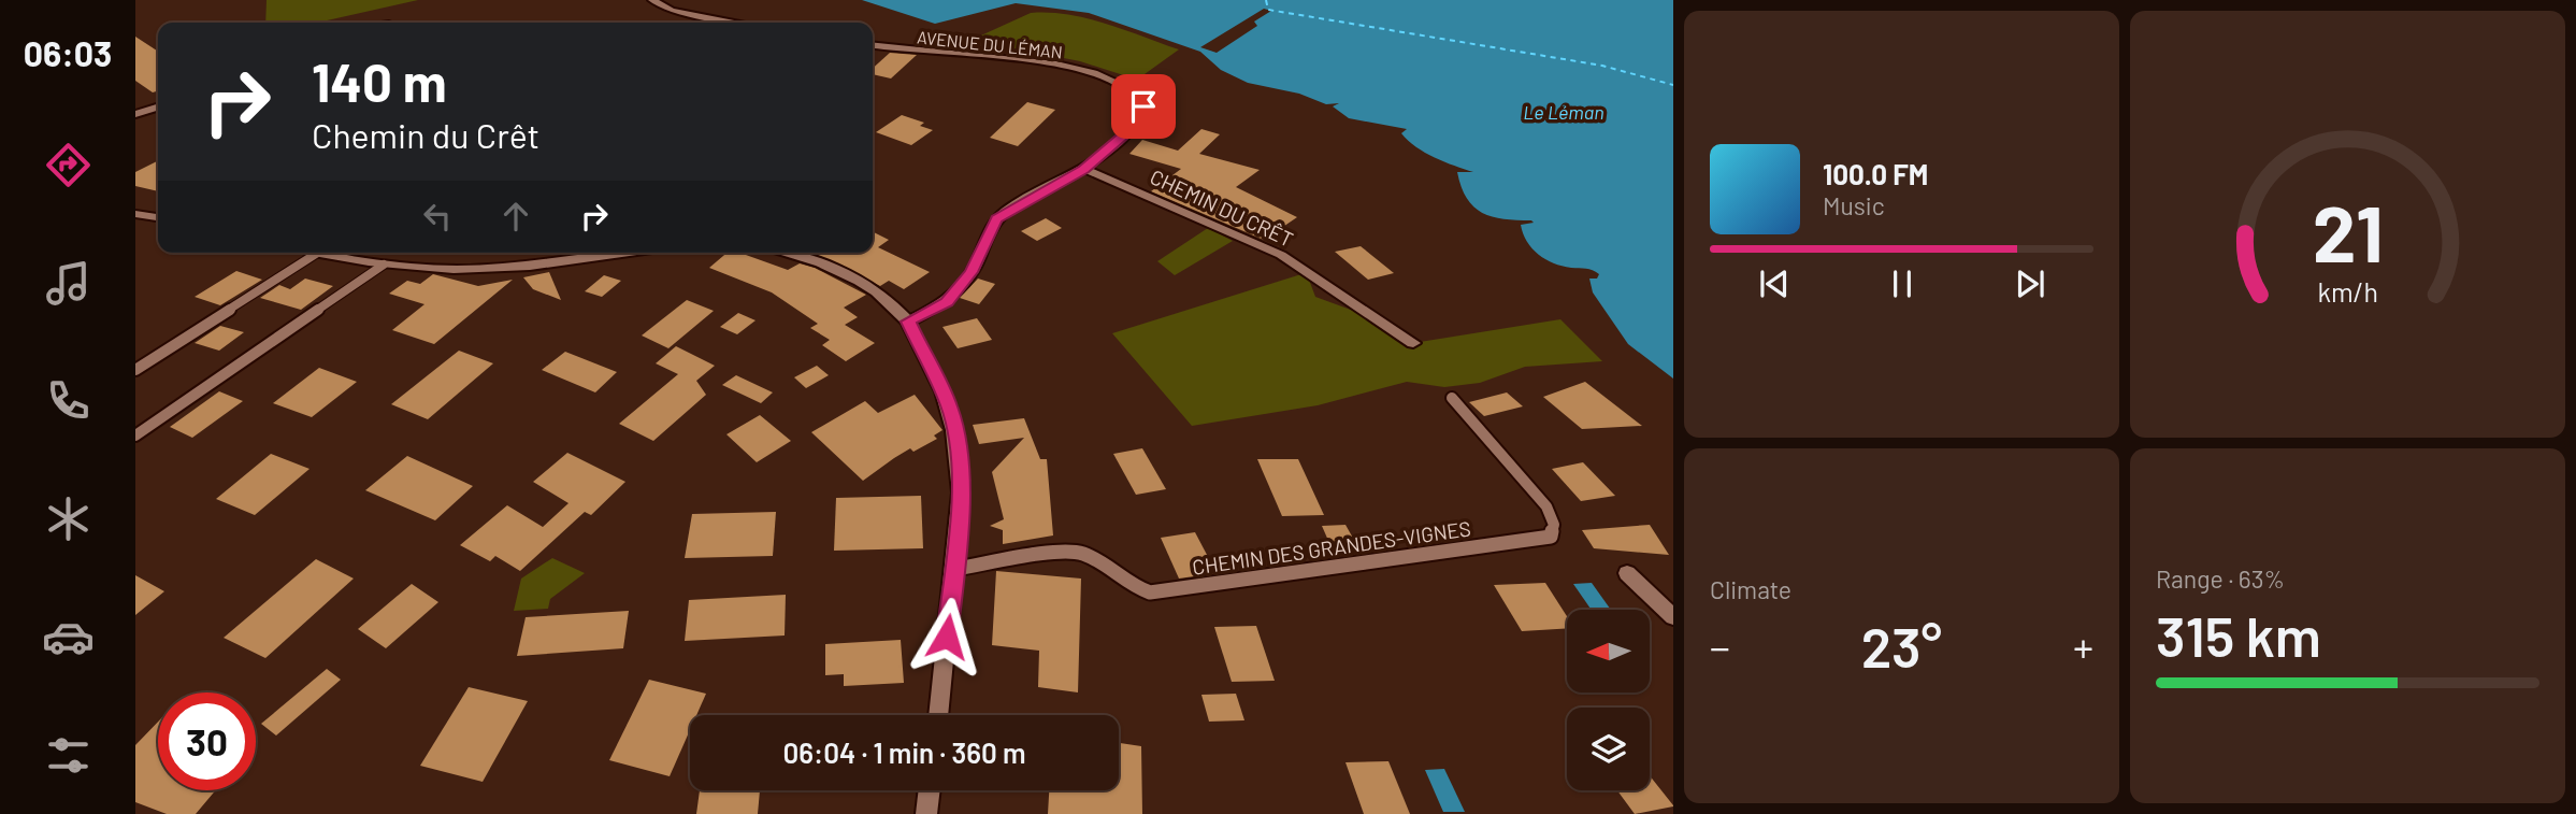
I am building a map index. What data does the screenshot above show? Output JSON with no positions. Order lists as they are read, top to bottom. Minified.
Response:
{"streets":{"street":["AVENUE DU LÉMAN","CHEMIN DU CRÊT"],"lane":["CHEMIN DES GRANDES-VIGNES"]},"crossings":[["AVENUE DU LÉMAN","CHEMIN DU CRÊT"]],"water":["Le Léman"],"north":"left","page":{"tabs":"06:03","turn":["140 m","Chemin du Crêt"],"song":["100.0 FM","Music"],"tile":["Climate",["Range · 63%","315 km"]],"heat":["−","23°","+"],"limit":"30","trip":"06:04 · 1 min · 360 m","gauge":["21","km/h"]}}
